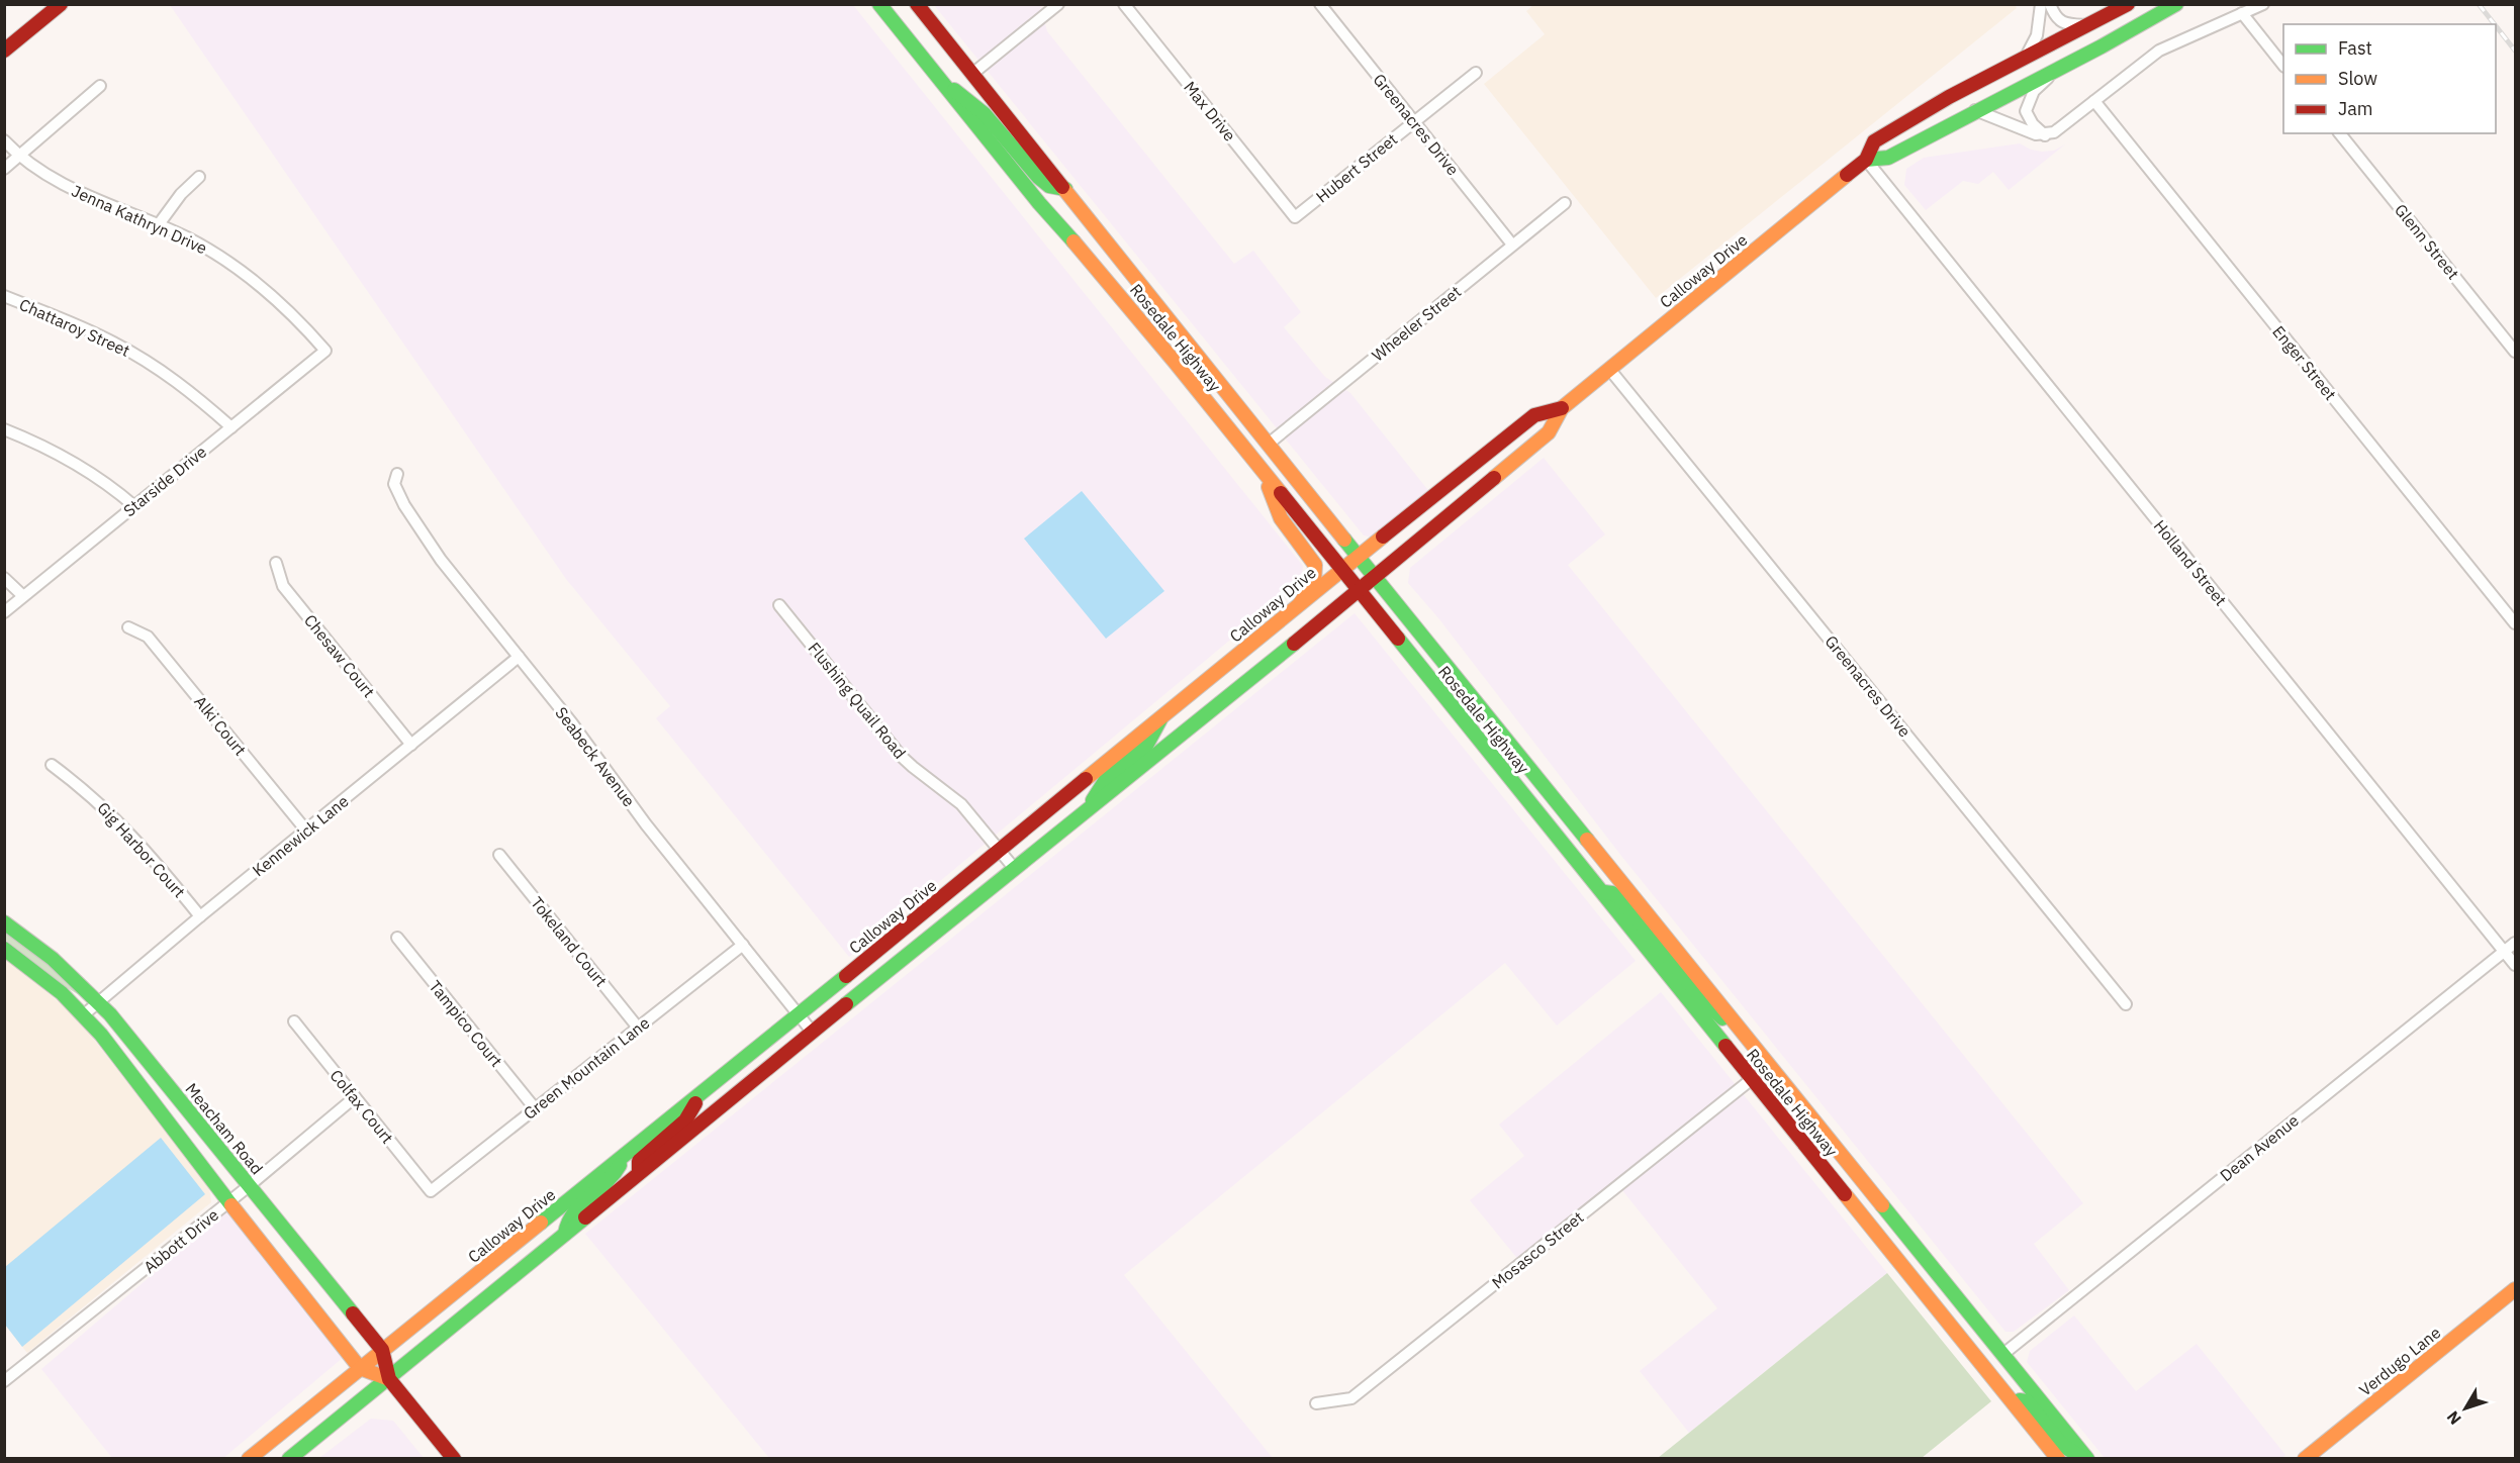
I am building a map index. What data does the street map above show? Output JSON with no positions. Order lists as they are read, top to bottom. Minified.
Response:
{"streets":{"main road":["Calloway Drive","Rosedale Highway","Meacham Road","Verdugo Lane"],"street":["Max Drive","Greenacres Drive","Hubert Street","Jenna Kathryn Drive","Glenn Street","Wheeler Street","Chattaroy Street","Enger Street","Starside Drive","Holland Street","Chesaw Court","Flushing Quail Road","Alki Court","Seabeck Avenue","Kennewick Lane","Gig Harbor Court","Tokeland Court","Tampico Court","Green Mountain Lane","Colfax Court","Dean Avenue","Abbott Drive","Mosasco Street"]},"crossings":[["Max Drive","Hubert Street"],["Greenacres Drive","Hubert Street"],["Greenacres Drive","Calloway Drive"],["Greenacres Drive","Wheeler Street"],["Jenna Kathryn Drive","Starside Drive"],["Calloway Drive","Rosedale Highway"],["Calloway Drive","Holland Street"],["Calloway Drive","Flushing Quail Road"],["Calloway Drive","Seabeck Avenue"],["Calloway Drive","Meacham Road"],["Wheeler Street","Rosedale Highway"],["Chattaroy Street","Starside Drive"],["Rosedale Highway","Dean Avenue"],["Rosedale Highway","Mosasco Street"],["Holland Street","Dean Avenue"],["Chesaw Court","Kennewick Lane"],["Alki Court","Kennewick Lane"],["Seabeck Avenue","Kennewick Lane"],["Seabeck Avenue","Green Mountain Lane"],["Kennewick Lane","Gig Harbor Court"],["Kennewick Lane","Meacham Road"],["Tokeland Court","Green Mountain Lane"],["Tampico Court","Green Mountain Lane"],["Green Mountain Lane","Colfax Court"],["Colfax Court","Abbott Drive"],["Meacham Road","Abbott Drive"]],"legend":["Fast","Slow","Jam"],"north":"bottom left"}
